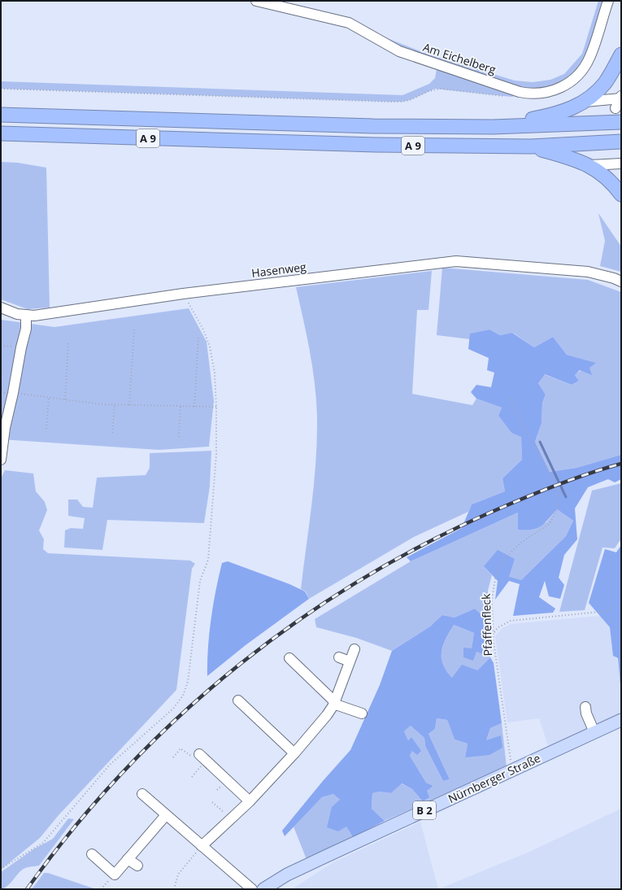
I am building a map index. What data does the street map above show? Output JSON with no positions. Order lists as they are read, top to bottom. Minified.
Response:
{"streets":{"highway":["A 9"],"main road":["Nürnberger Straße","B 2"],"street":["Am Eichelberg","Hasenweg"],"path":["Pfaffenfleck"]},"crossings":[["Pfaffenfleck","Nürnberger Straße"]]}
